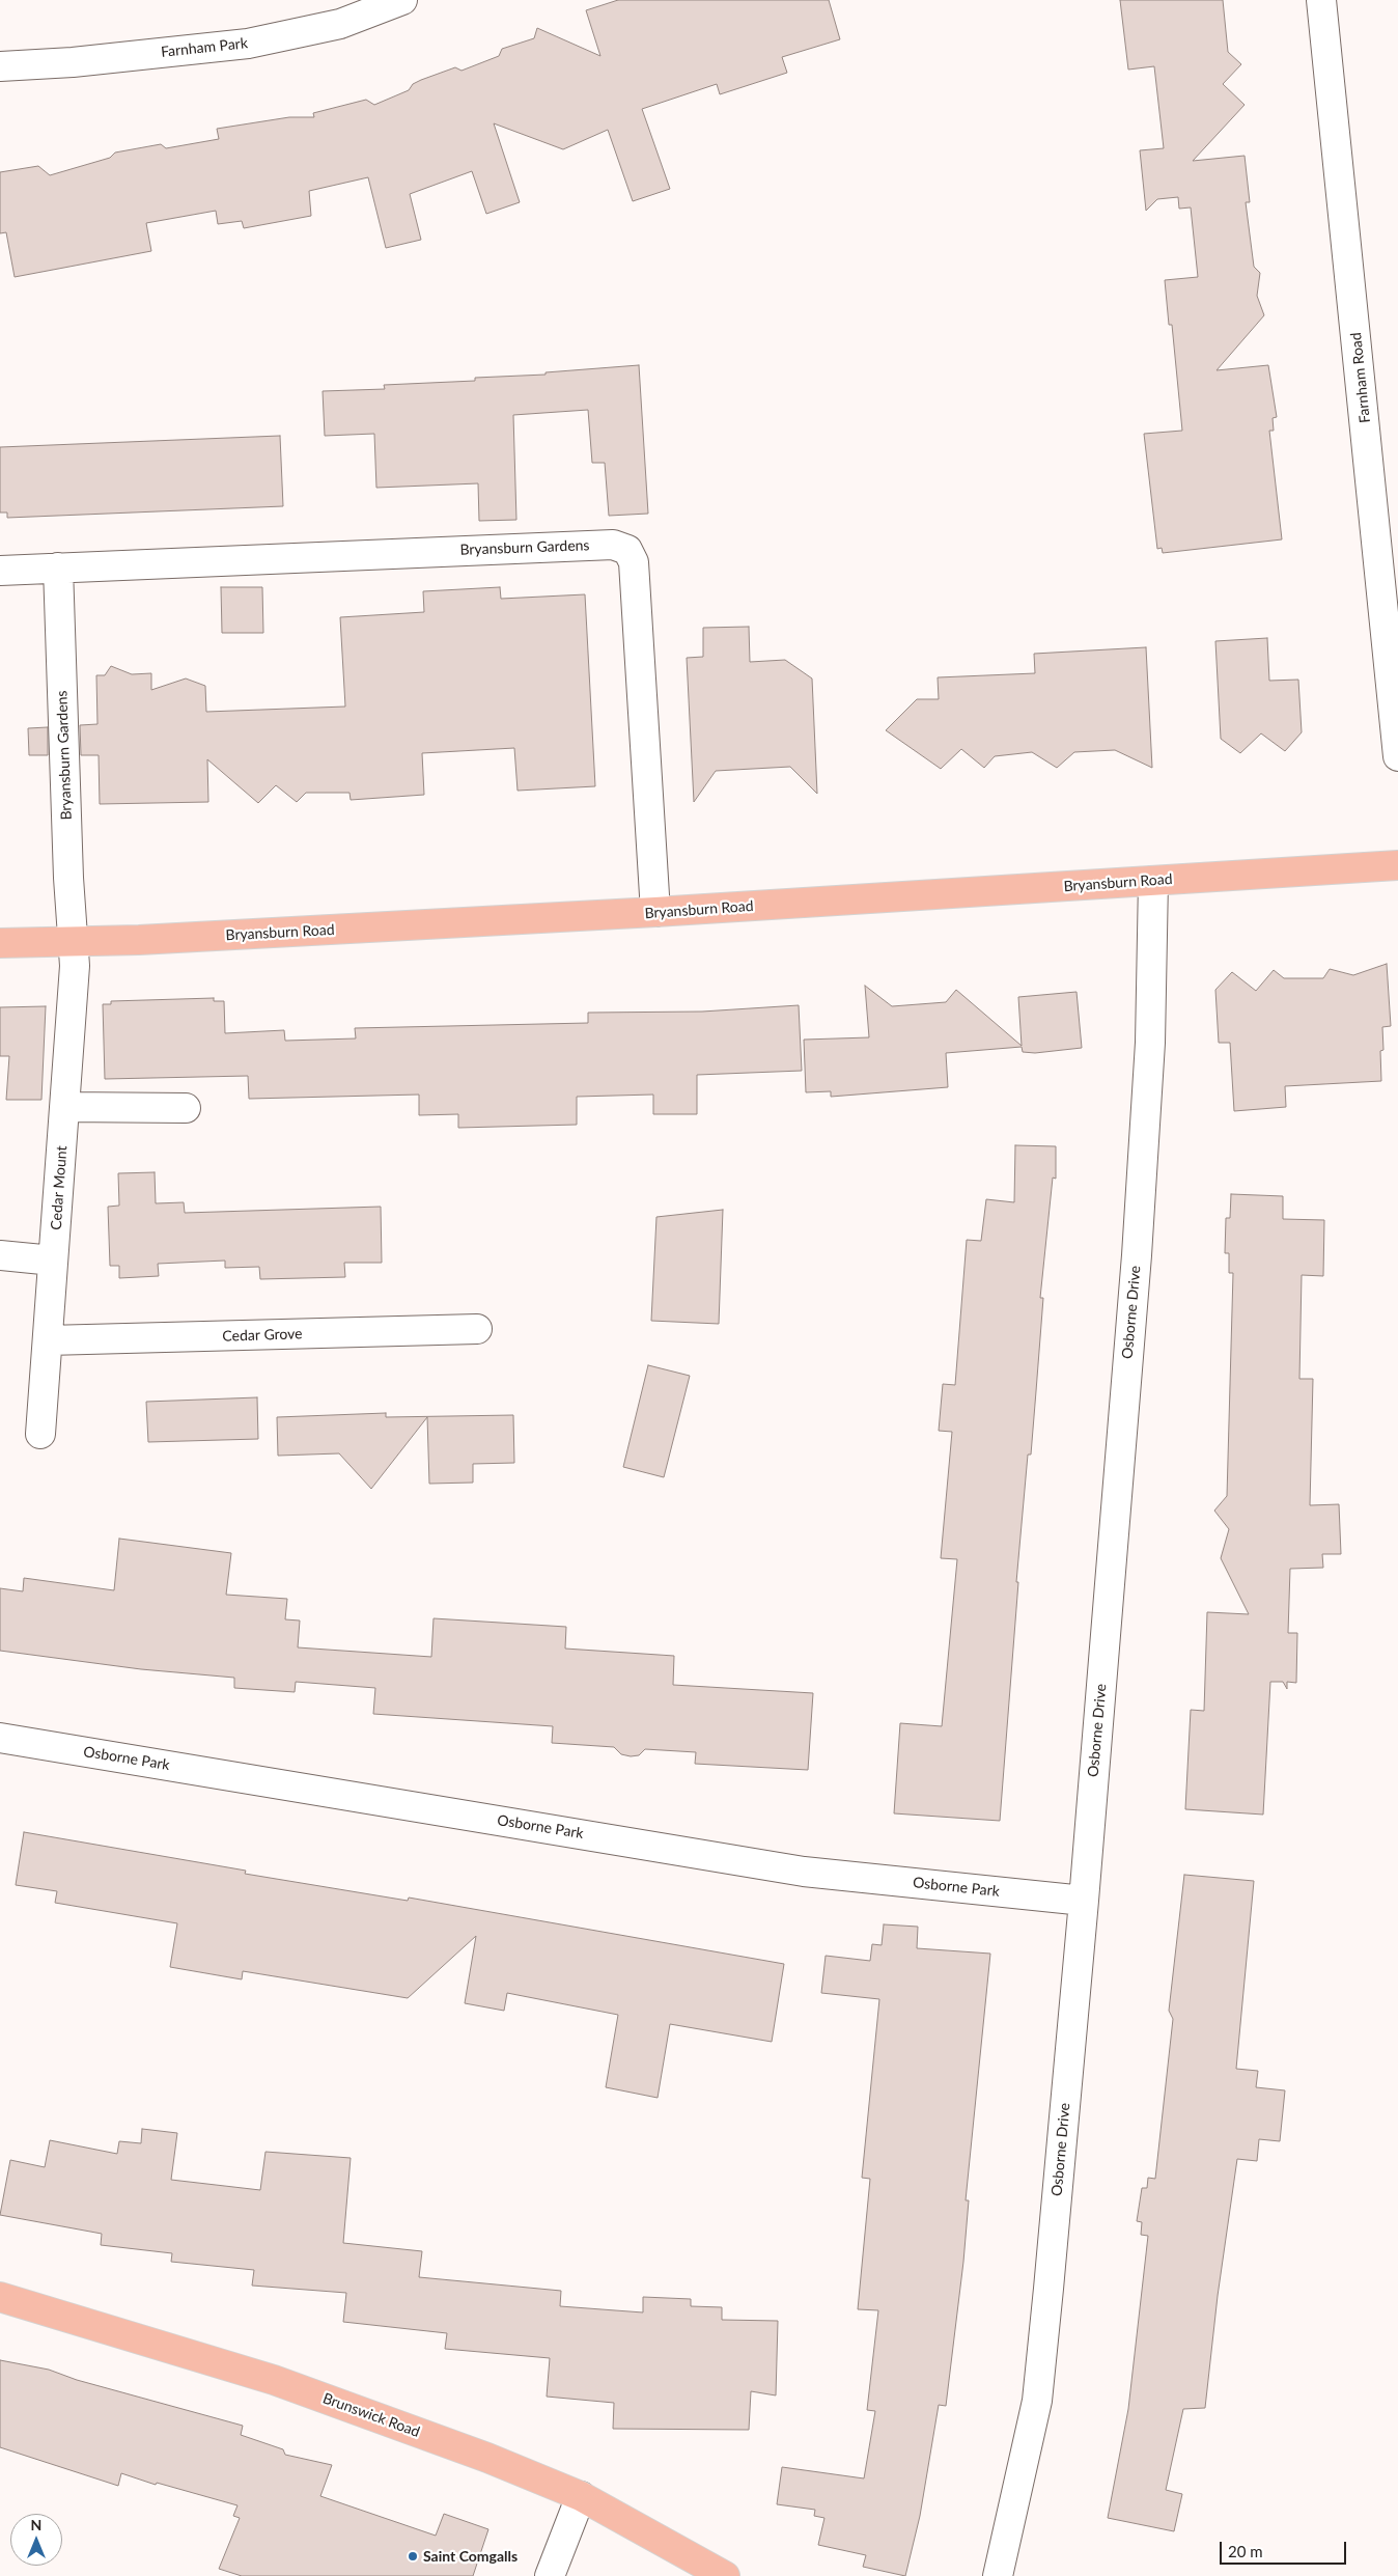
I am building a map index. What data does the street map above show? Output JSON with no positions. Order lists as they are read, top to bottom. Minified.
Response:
{"streets":{"main road":["Bryansburn Road","Brunswick Road"],"street":["Farnham Park","Farnham Road","Bryansburn Gardens","Cedar Mount","Osborne Drive","Cedar Grove","Osborne Park"]},"crossings":[["Bryansburn Gardens","Bryansburn Road"],["Bryansburn Gardens","Cedar Mount"],["Bryansburn Road","Cedar Mount"],["Bryansburn Road","Osborne Drive"],["Cedar Mount","Cedar Grove"],["Osborne Drive","Osborne Park"]],"places":["Saint Comgalls"],"scale_bar":"20 m","north":"top"}
